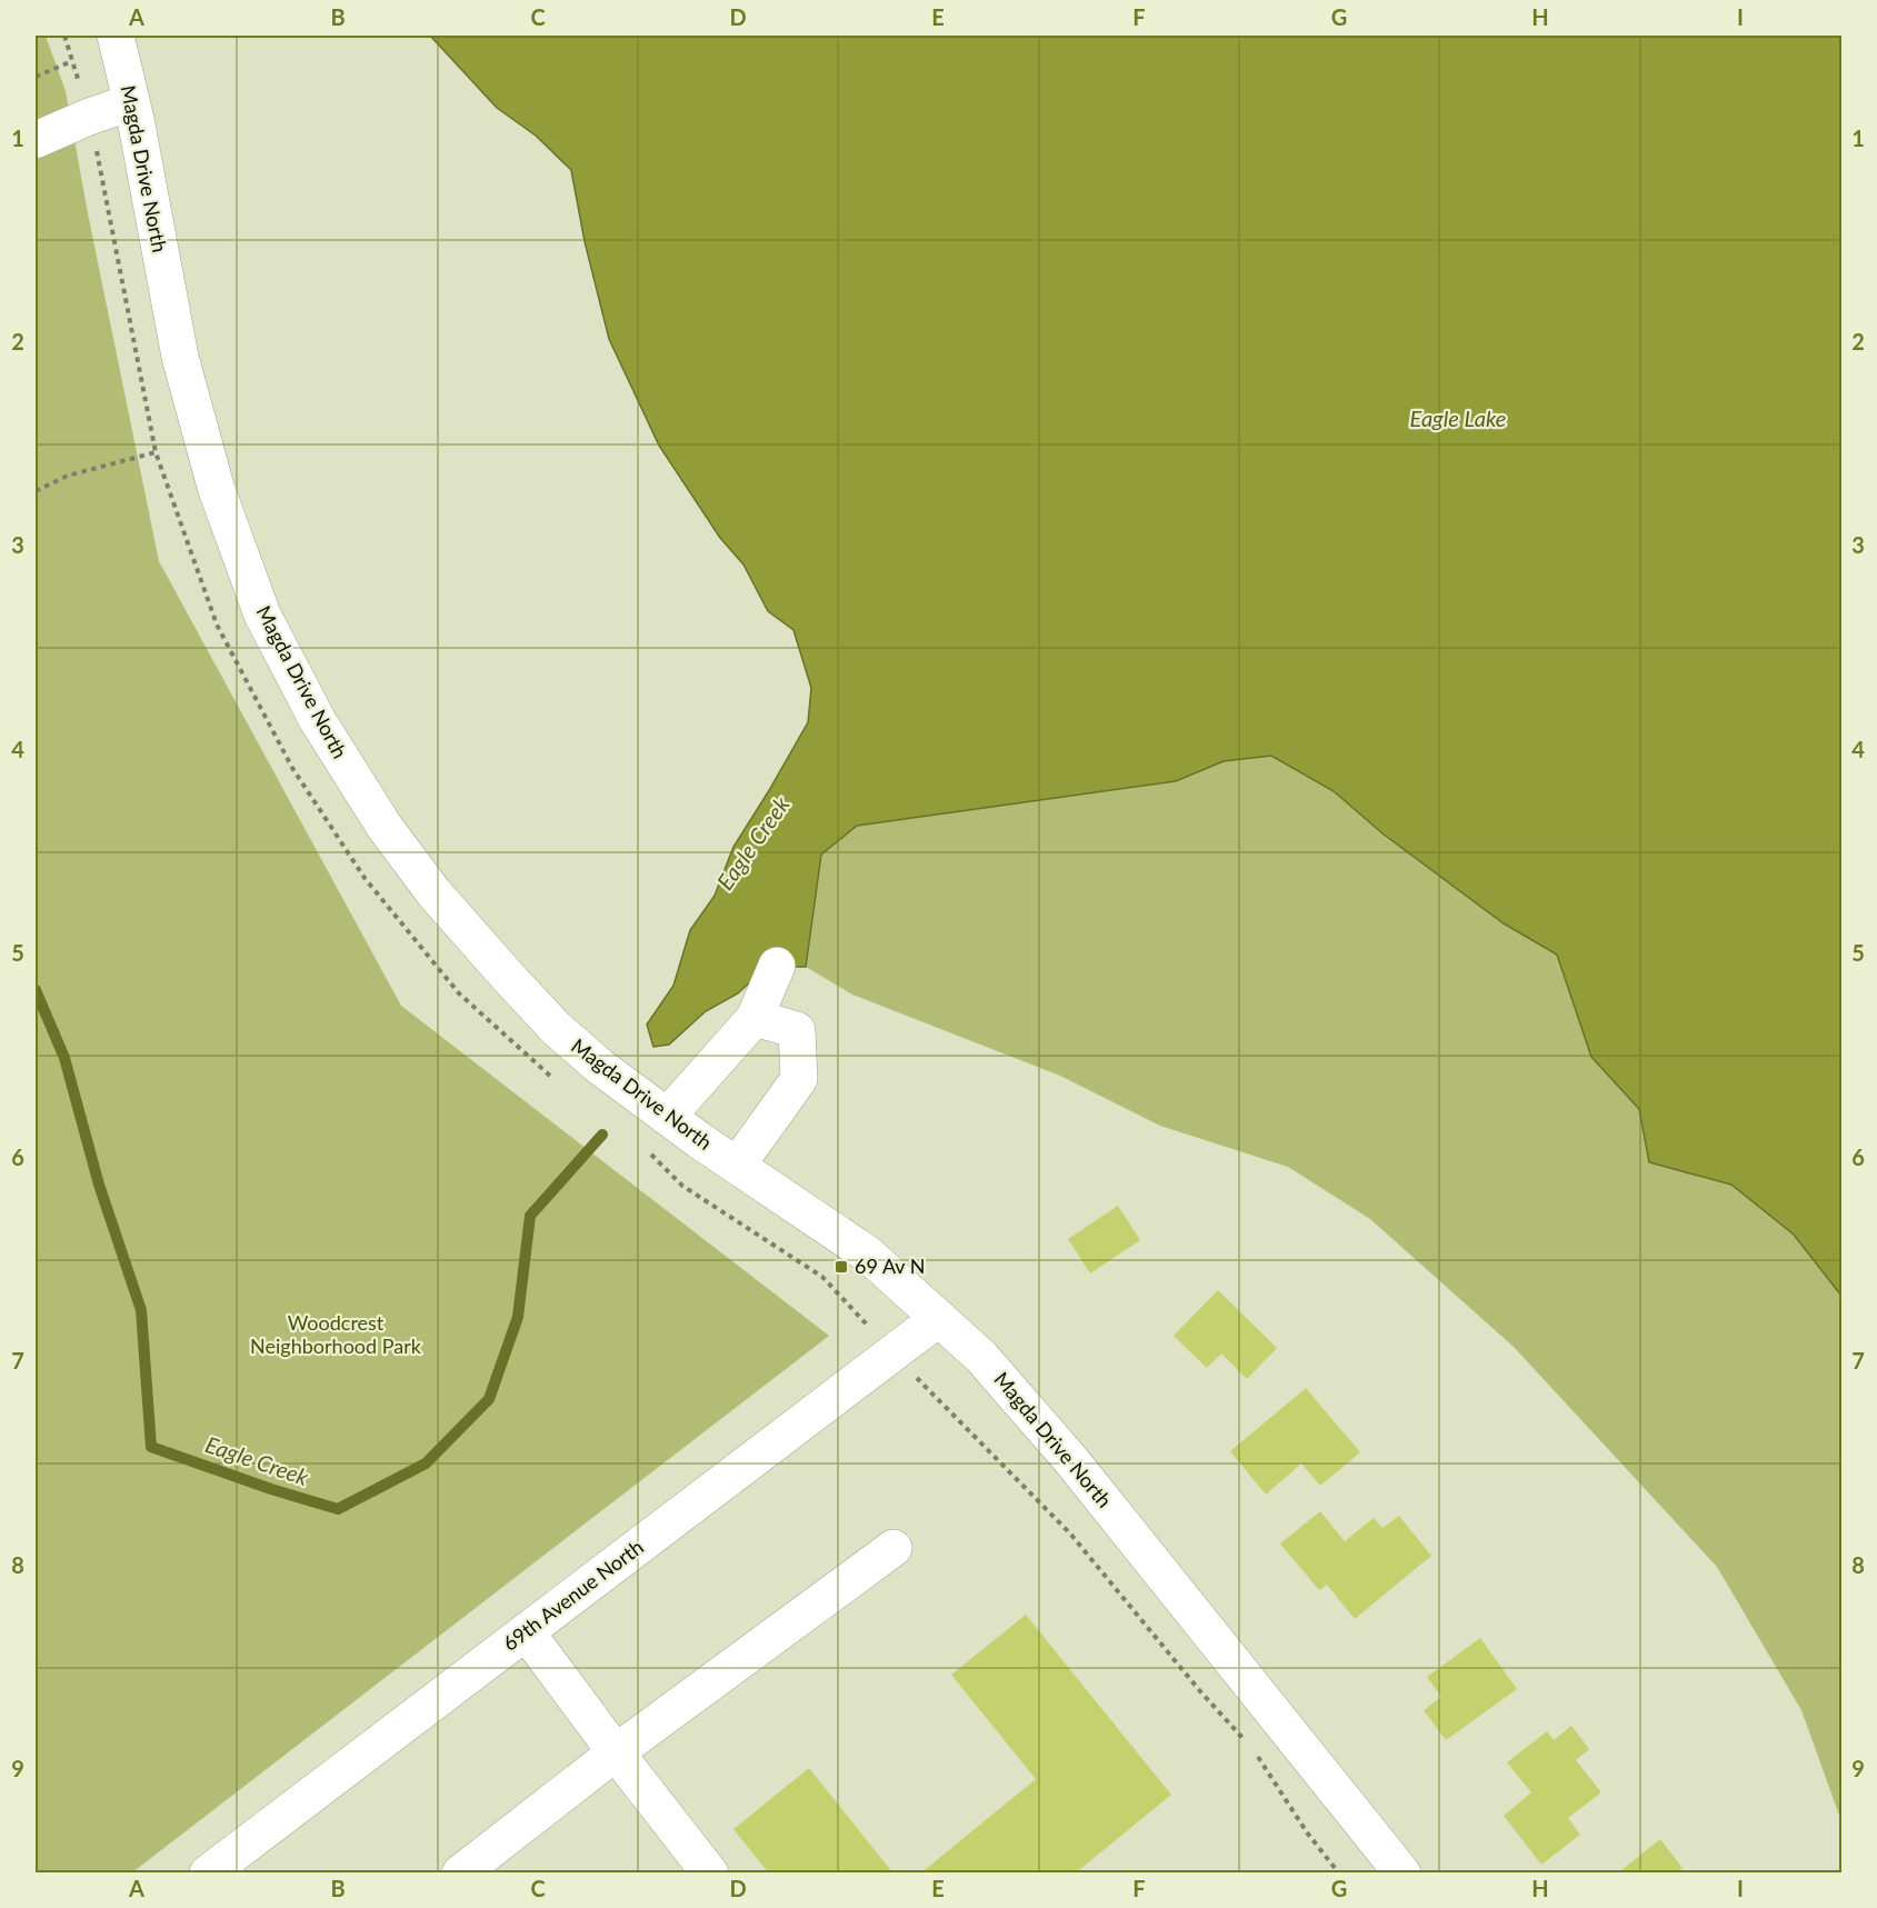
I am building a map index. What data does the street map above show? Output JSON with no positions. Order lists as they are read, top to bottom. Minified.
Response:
{"streets":{"street":["Magda Drive North","69th Avenue North"]},"crossings":[["Magda Drive North","69th Avenue North"]],"water":["Eagle Lake","Eagle Creek"],"parks":["Woodcrest Neighborhood Park"],"places":{"transit":["69 Av N"]},"grid":{"columns":["A","B","C","D","E","F","G","H","I"],"rows":["1","2","3","4","5","6","7","8","9"]}}
